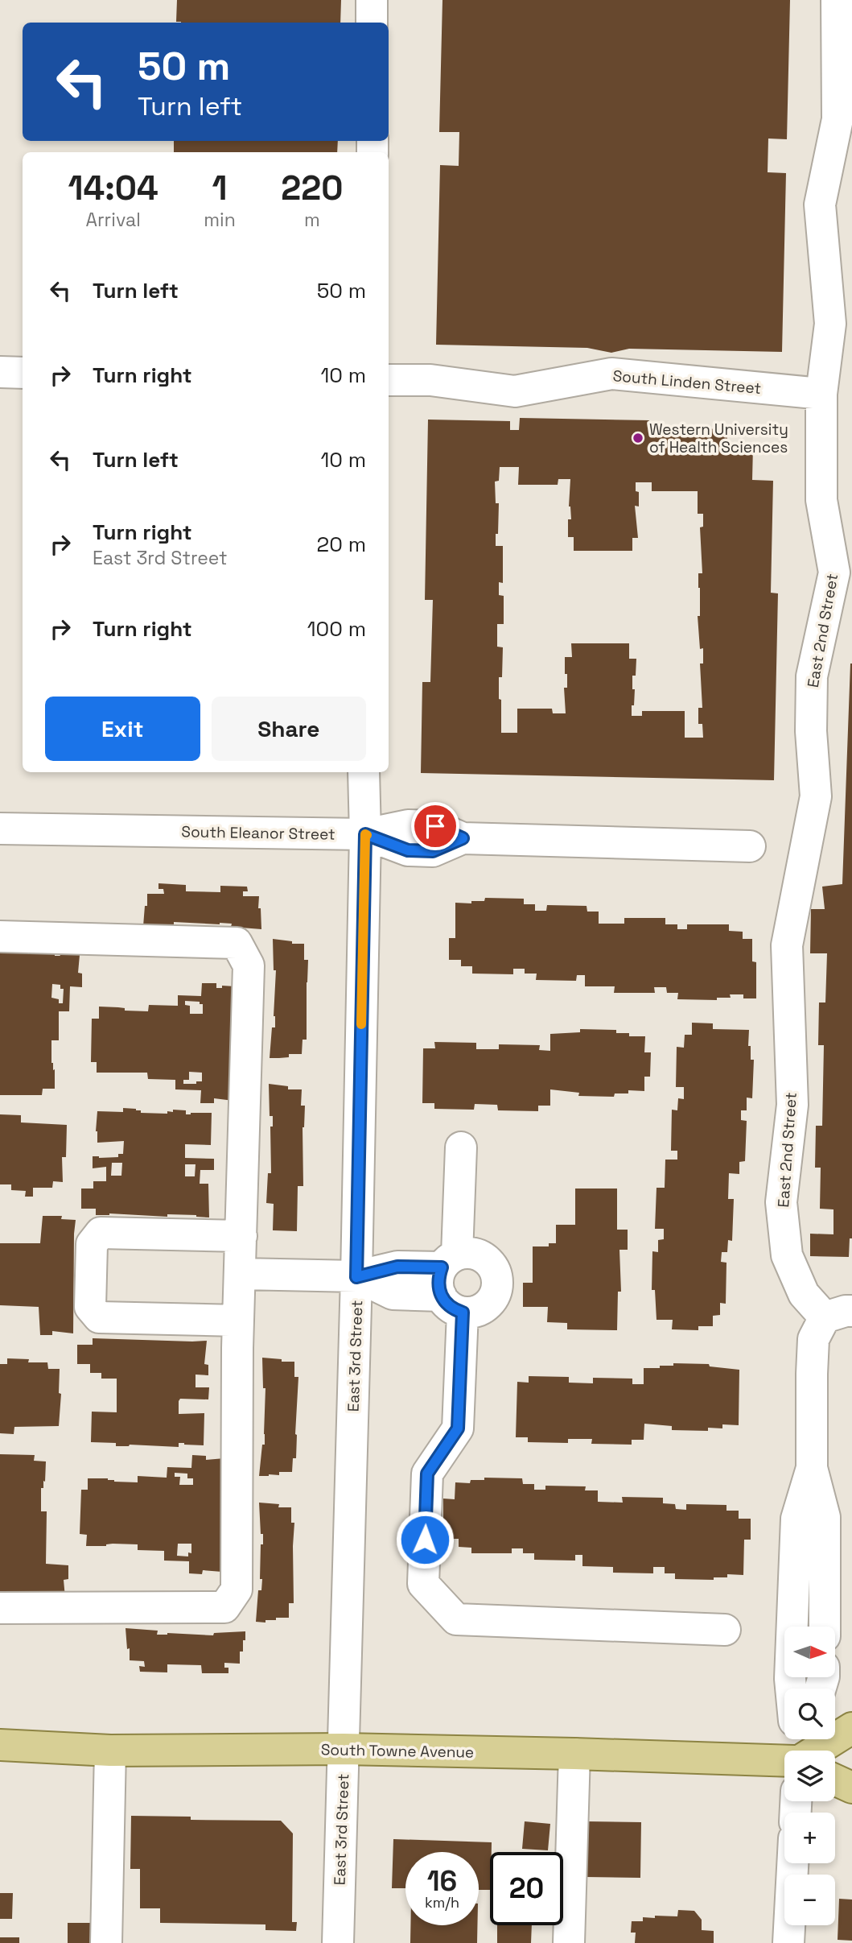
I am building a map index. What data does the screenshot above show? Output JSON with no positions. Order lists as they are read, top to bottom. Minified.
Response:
{"streets":{"main road":["South Towne Avenue"],"street":["South Linden Street","East 2nd Street","South Eleanor Street","East 3rd Street"]},"crossings":[["South Linden Street","East 2nd Street"],["South Eleanor Street","East 3rd Street"],["East 3rd Street","South Towne Avenue"]],"places":["Western University of Health Sciences"],"north":"right","page":{"turn":["50 m","Turn left"],"eta":["14:04","Arrival","1","min","220","m"],"list":[{"name":"Turn left","value":"50 m"},{"name":"Turn right","value":"10 m"},{"name":"Turn left","value":"10 m"},{"name":"Turn right","note":"East 3rd Street","value":"20 m"},{"name":"Turn right","value":"100 m"}],"buttons":["Exit","Share"],"map_buttons":["+","−"],"speed":"16 km/h","limit":"20"}}
